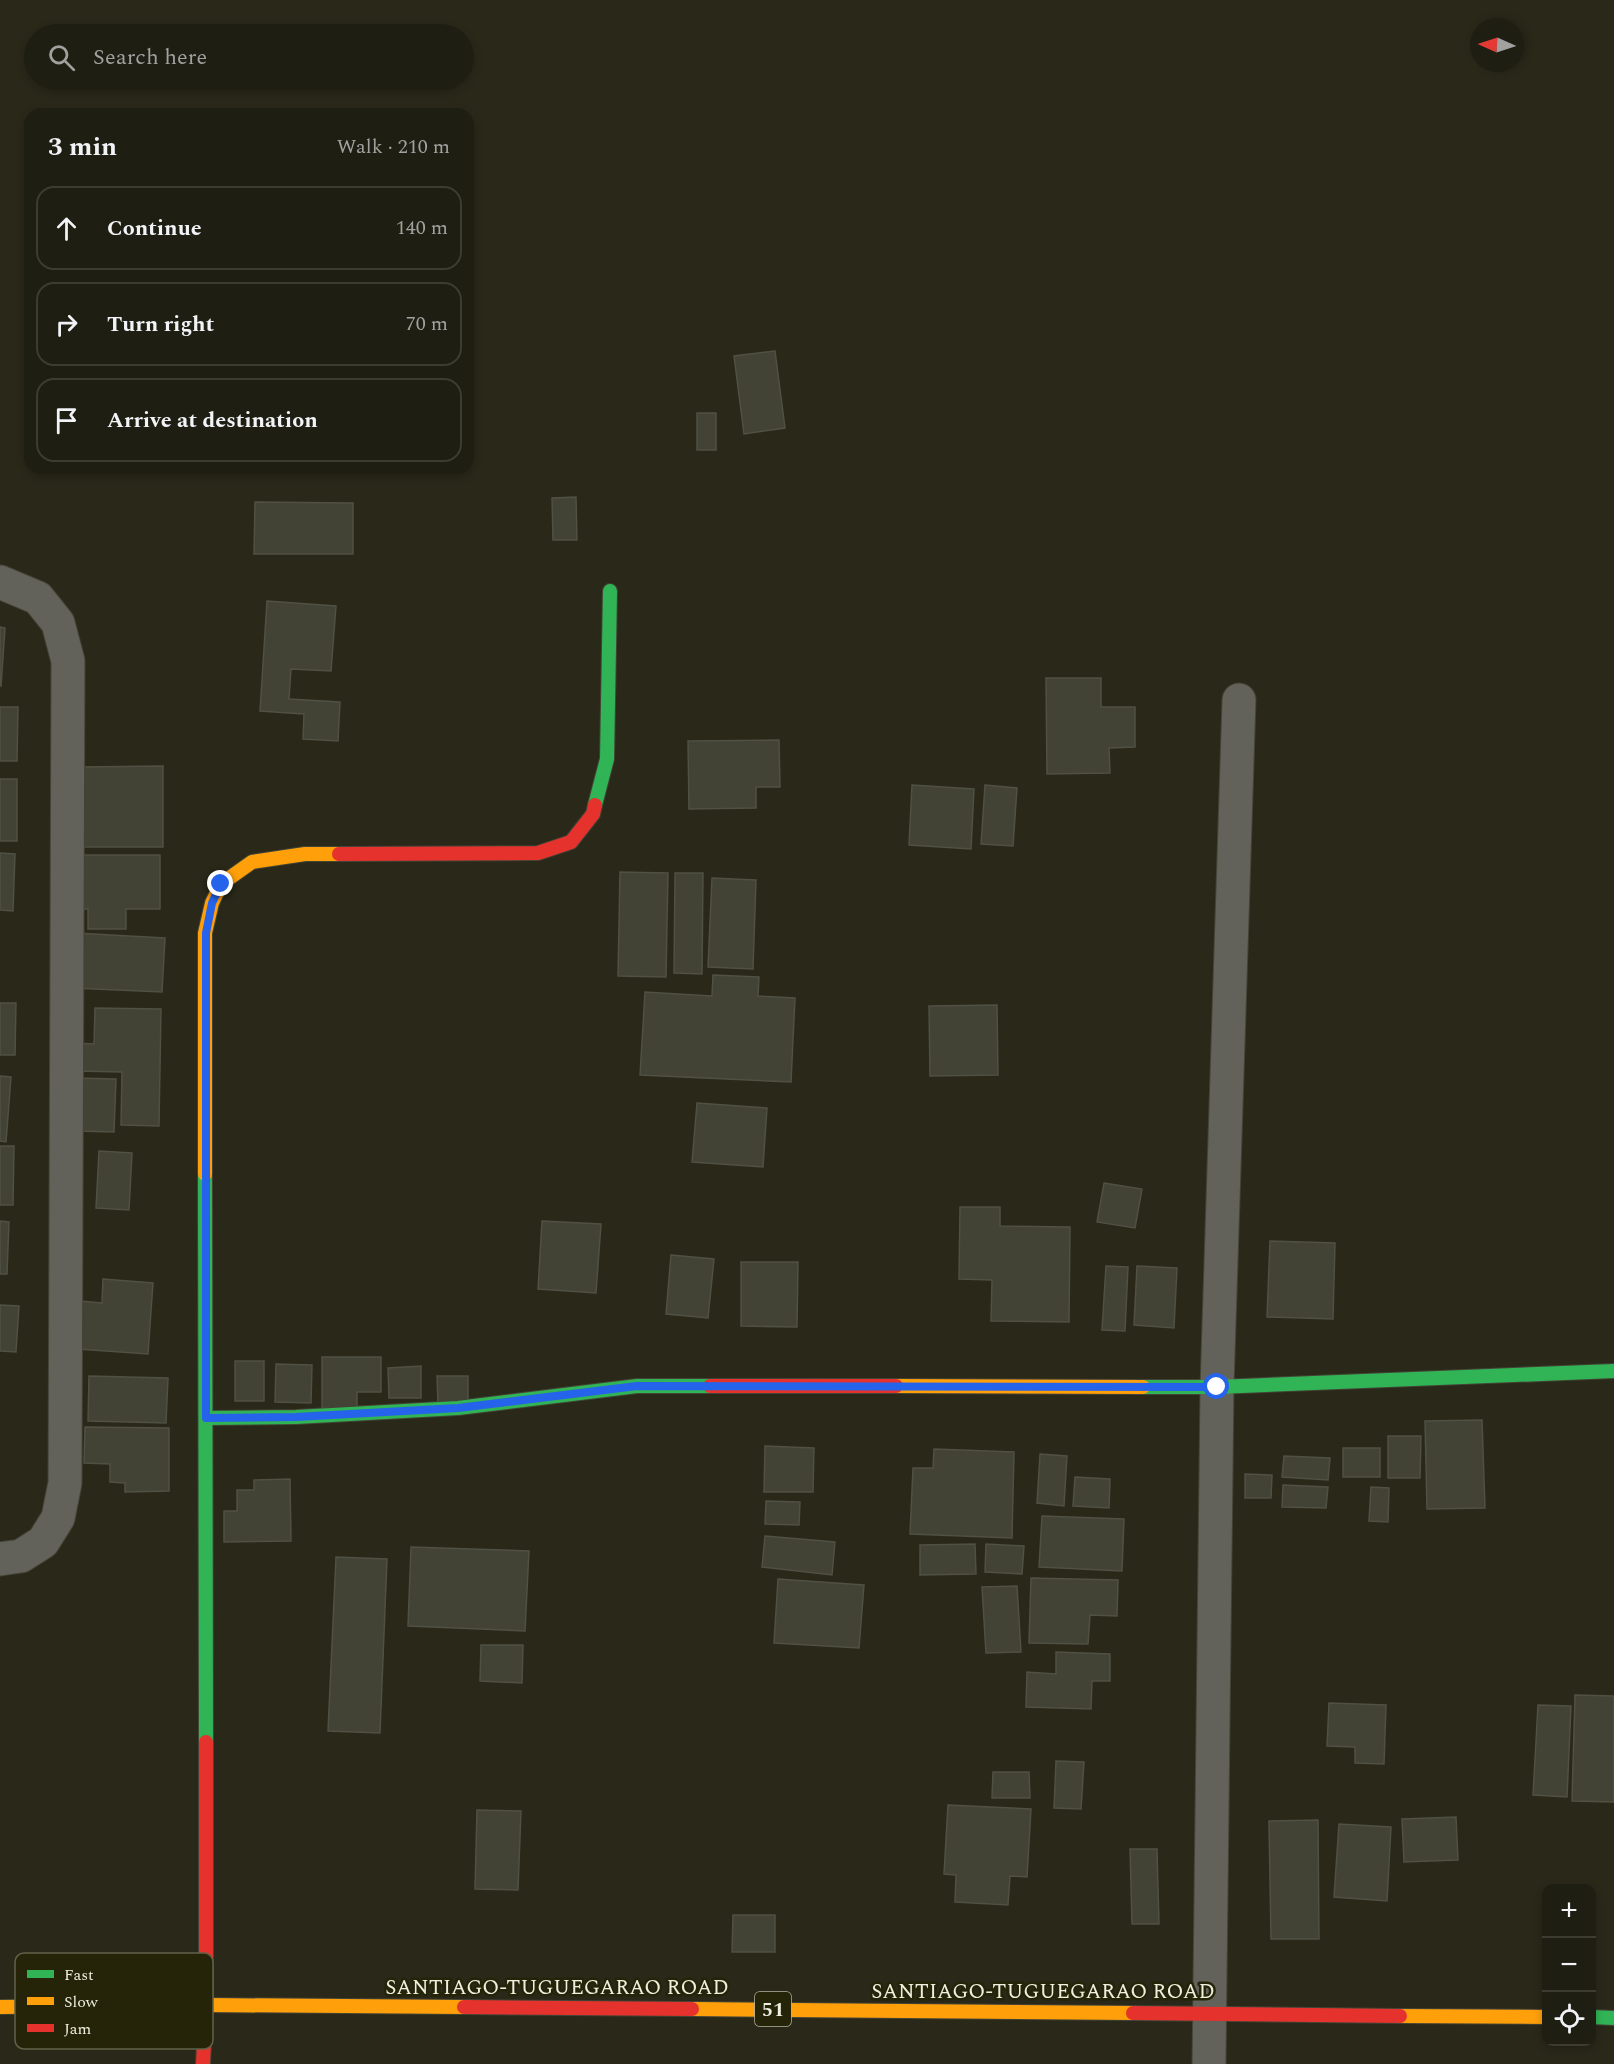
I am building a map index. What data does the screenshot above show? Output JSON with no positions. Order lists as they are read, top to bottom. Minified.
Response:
{"streets":{"main road":["SANTIAGO-TUGUEGARAO ROAD","51"]},"legend":["Fast","Slow","Jam"],"north":"left","page":{"search":"Search here","heading":["3 min","Walk · 210 m"],"list":[["Continue","140 m"],["Turn right","70 m"],"Arrive at destination"],"map_buttons":["+","−"]}}
